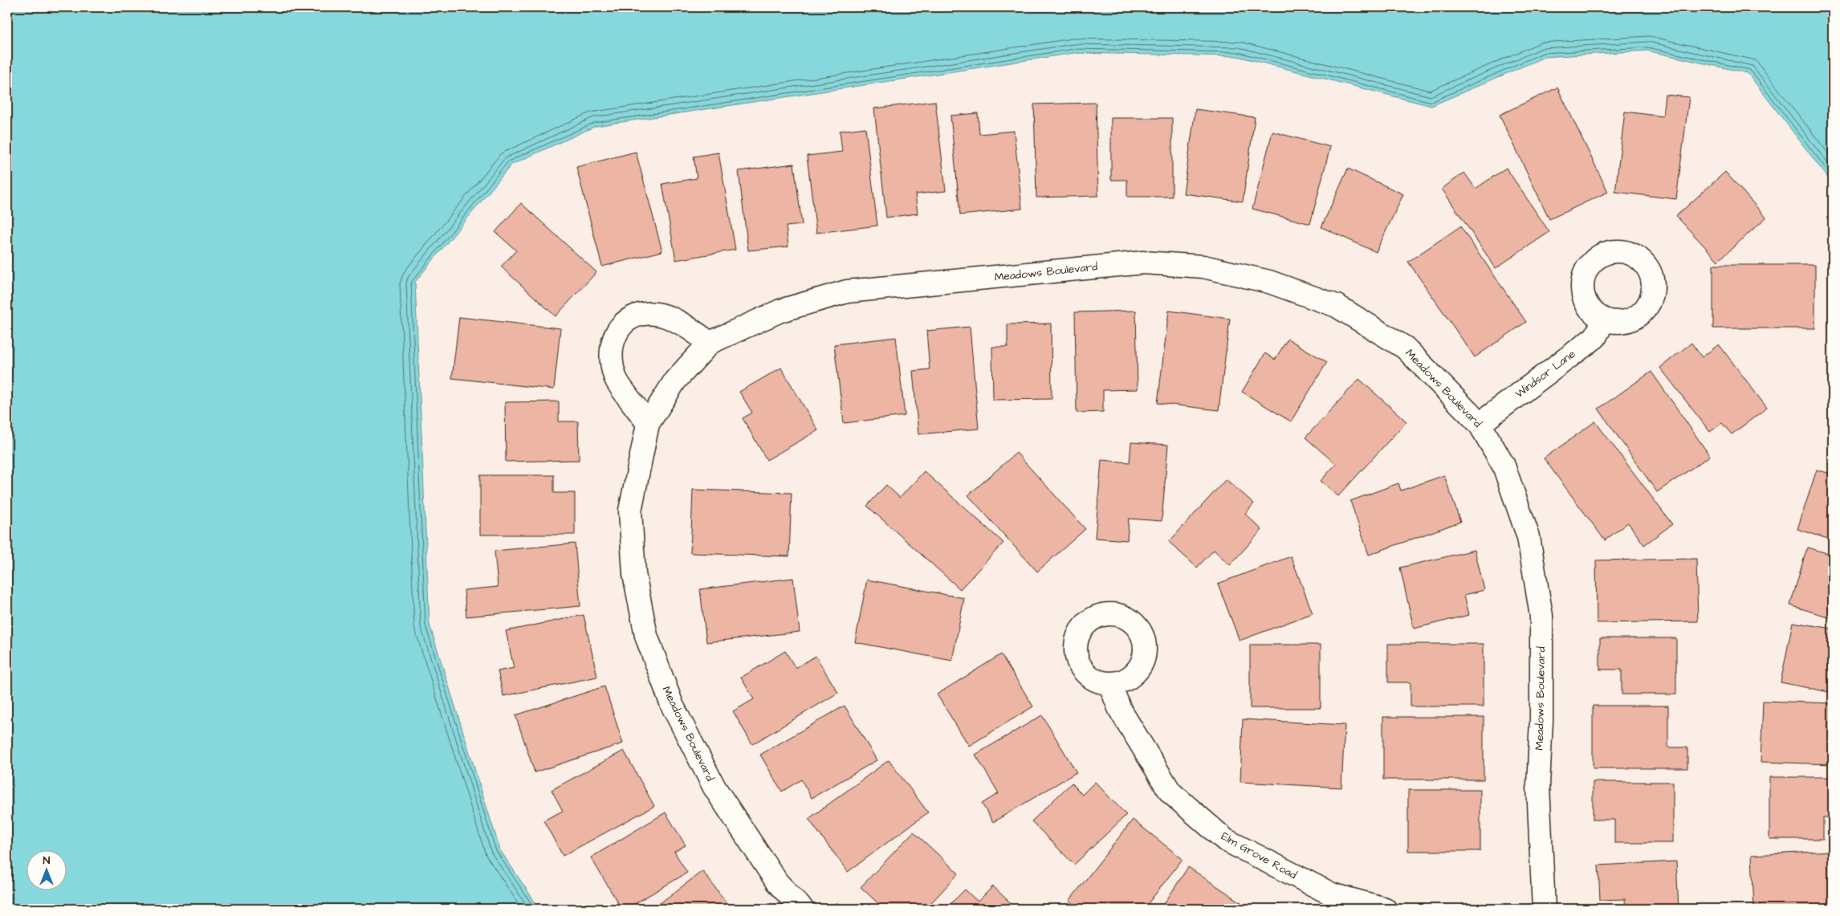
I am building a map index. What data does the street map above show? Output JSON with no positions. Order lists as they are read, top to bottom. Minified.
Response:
{"streets":{"street":["Meadows Boulevard","Windsor Lane","Elm Grove Road"]},"crossings":[["Meadows Boulevard","Windsor Lane"]],"north":"top"}
